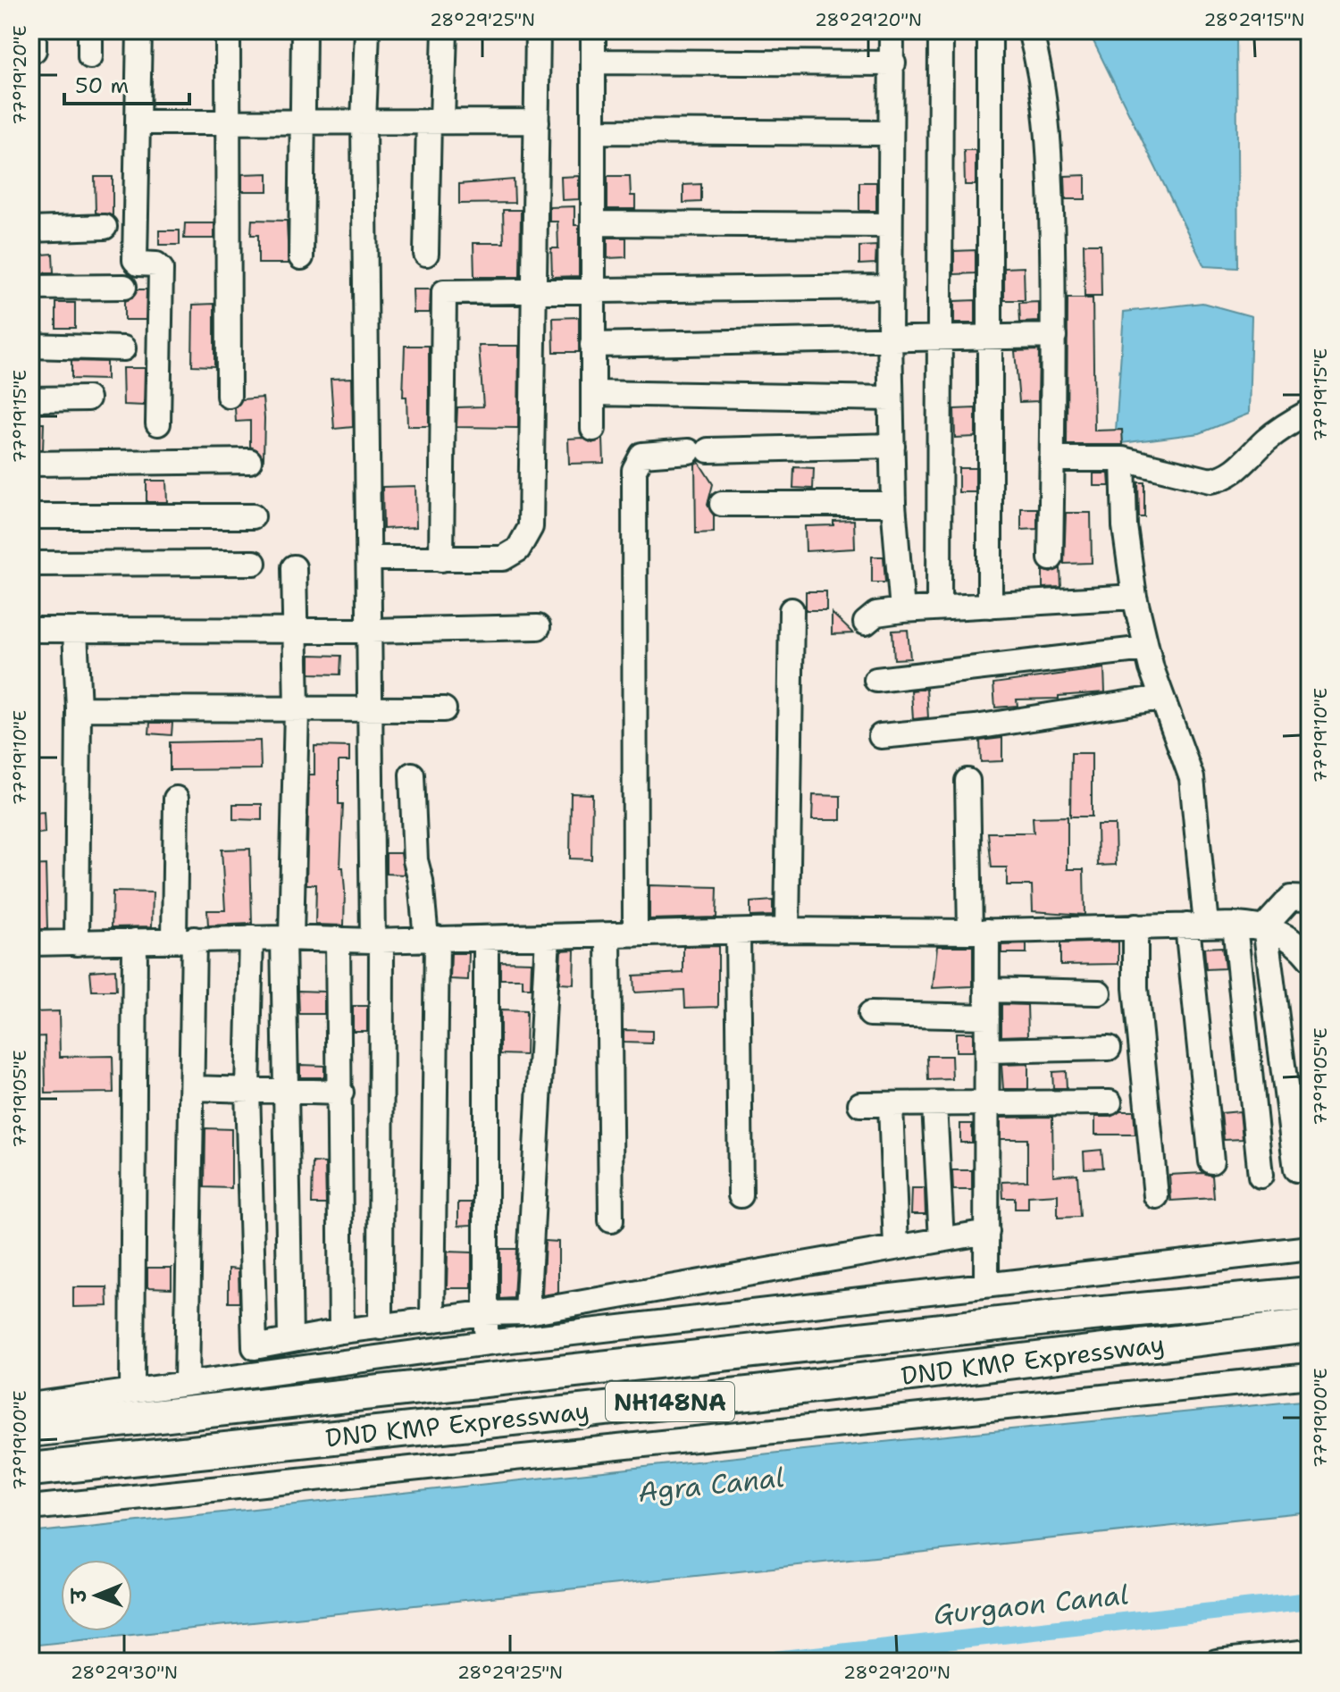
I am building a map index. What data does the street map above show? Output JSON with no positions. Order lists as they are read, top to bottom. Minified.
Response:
{"streets":{"highway":["DND KMP Expressway","NH148NA"]},"water":["Agra Canal","Gurgaon Canal"],"scale_bar":"50 m","north":"left","coordinates":["28°29'25\"N","28°29'20\"N","28°29'15\"N","77°19'20\"E","77°19'15\"E","77°19'10\"E","77°19'05\"E","77°19'00\"E","28°29'30\"N"]}
